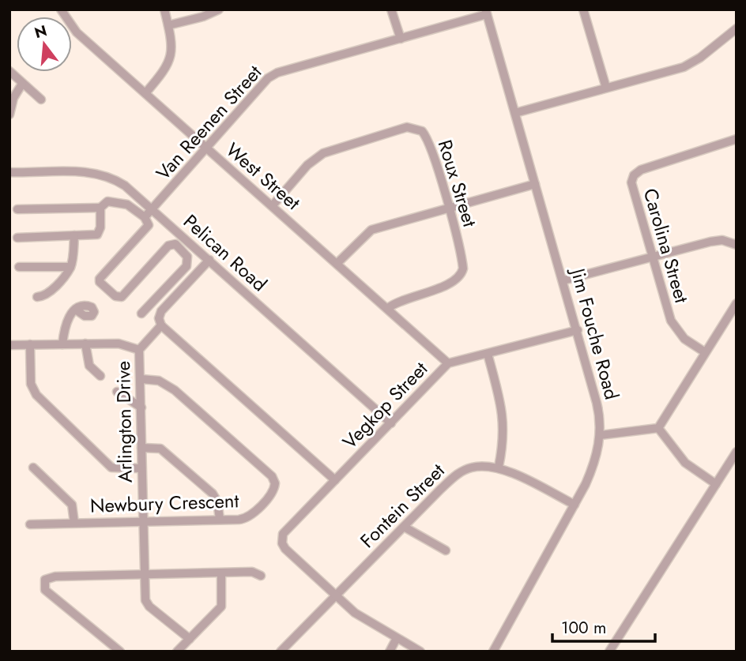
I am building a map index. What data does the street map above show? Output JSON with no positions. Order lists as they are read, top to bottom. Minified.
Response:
{"streets":{"street":["Van Reenen Street","West Street","Roux Street","Carolina Street","Pelican Road","Jim Fouche Road","Vegkop Street","Arlington Drive","Newbury Crescent","Fontein Street"]},"crossings":[["Van Reenen Street","West Street"],["Van Reenen Street","Pelican Road"],["Van Reenen Street","Jim Fouche Road"],["West Street","Roux Street"],["West Street","Vegkop Street"],["Pelican Road","Vegkop Street"],["Jim Fouche Road","Vegkop Street"],["Jim Fouche Road","Fontein Street"],["Vegkop Street","Fontein Street"],["Arlington Drive","Newbury Crescent"]],"scale_bar":"100 m","north":"top"}
